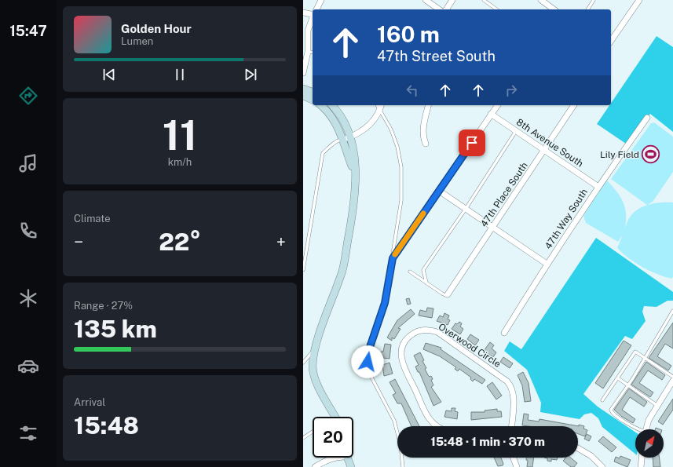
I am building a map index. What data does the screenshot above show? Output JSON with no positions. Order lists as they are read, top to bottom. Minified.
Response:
{"streets":{"street":["8th Avenue South","47th Place South","47th Way South","Overwood Circle"]},"crossings":[["8th Avenue South","47th Place South"],["8th Avenue South","47th Way South"]],"places":{"sports":["Lily Field"]},"north":"top right","page":{"tabs":"15:47","turn":["160 m","47th Street South"],"song":["Golden Hour","Lumen"],"tile":[["11","km/h"],"Climate",["Range · 27%","135 km"],["Arrival","15:48"]],"heat":["−","22°","+"],"limit":"20","trip":"15:48 · 1 min · 370 m"}}
